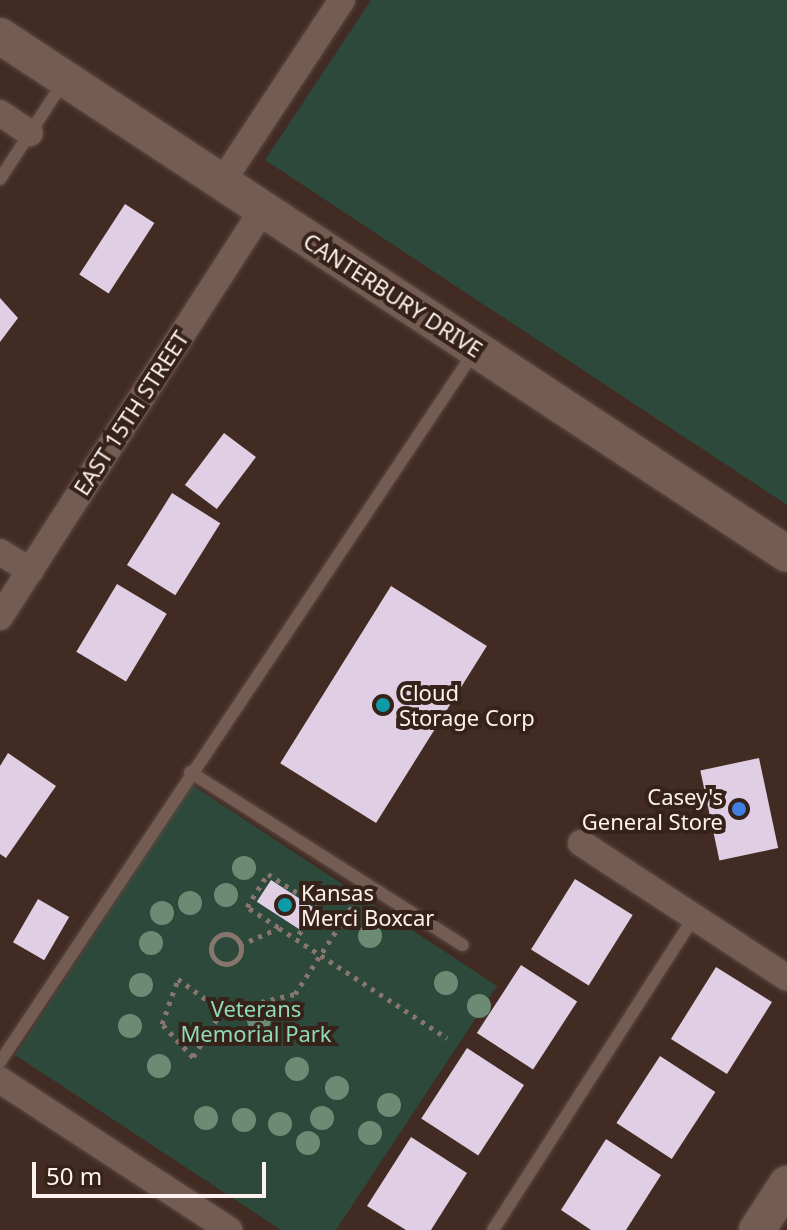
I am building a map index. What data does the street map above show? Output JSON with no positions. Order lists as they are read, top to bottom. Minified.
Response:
{"streets":{"main road":["CANTERBURY DRIVE"],"street":["EAST 15TH STREET"]},"crossings":[["CANTERBURY DRIVE","EAST 15TH STREET"]],"parks":["Veterans Memorial Park"],"places":["Cloud Storage Corp","Casey's General Store","Kansas Merci Boxcar"],"scale_bar":"50 m"}
